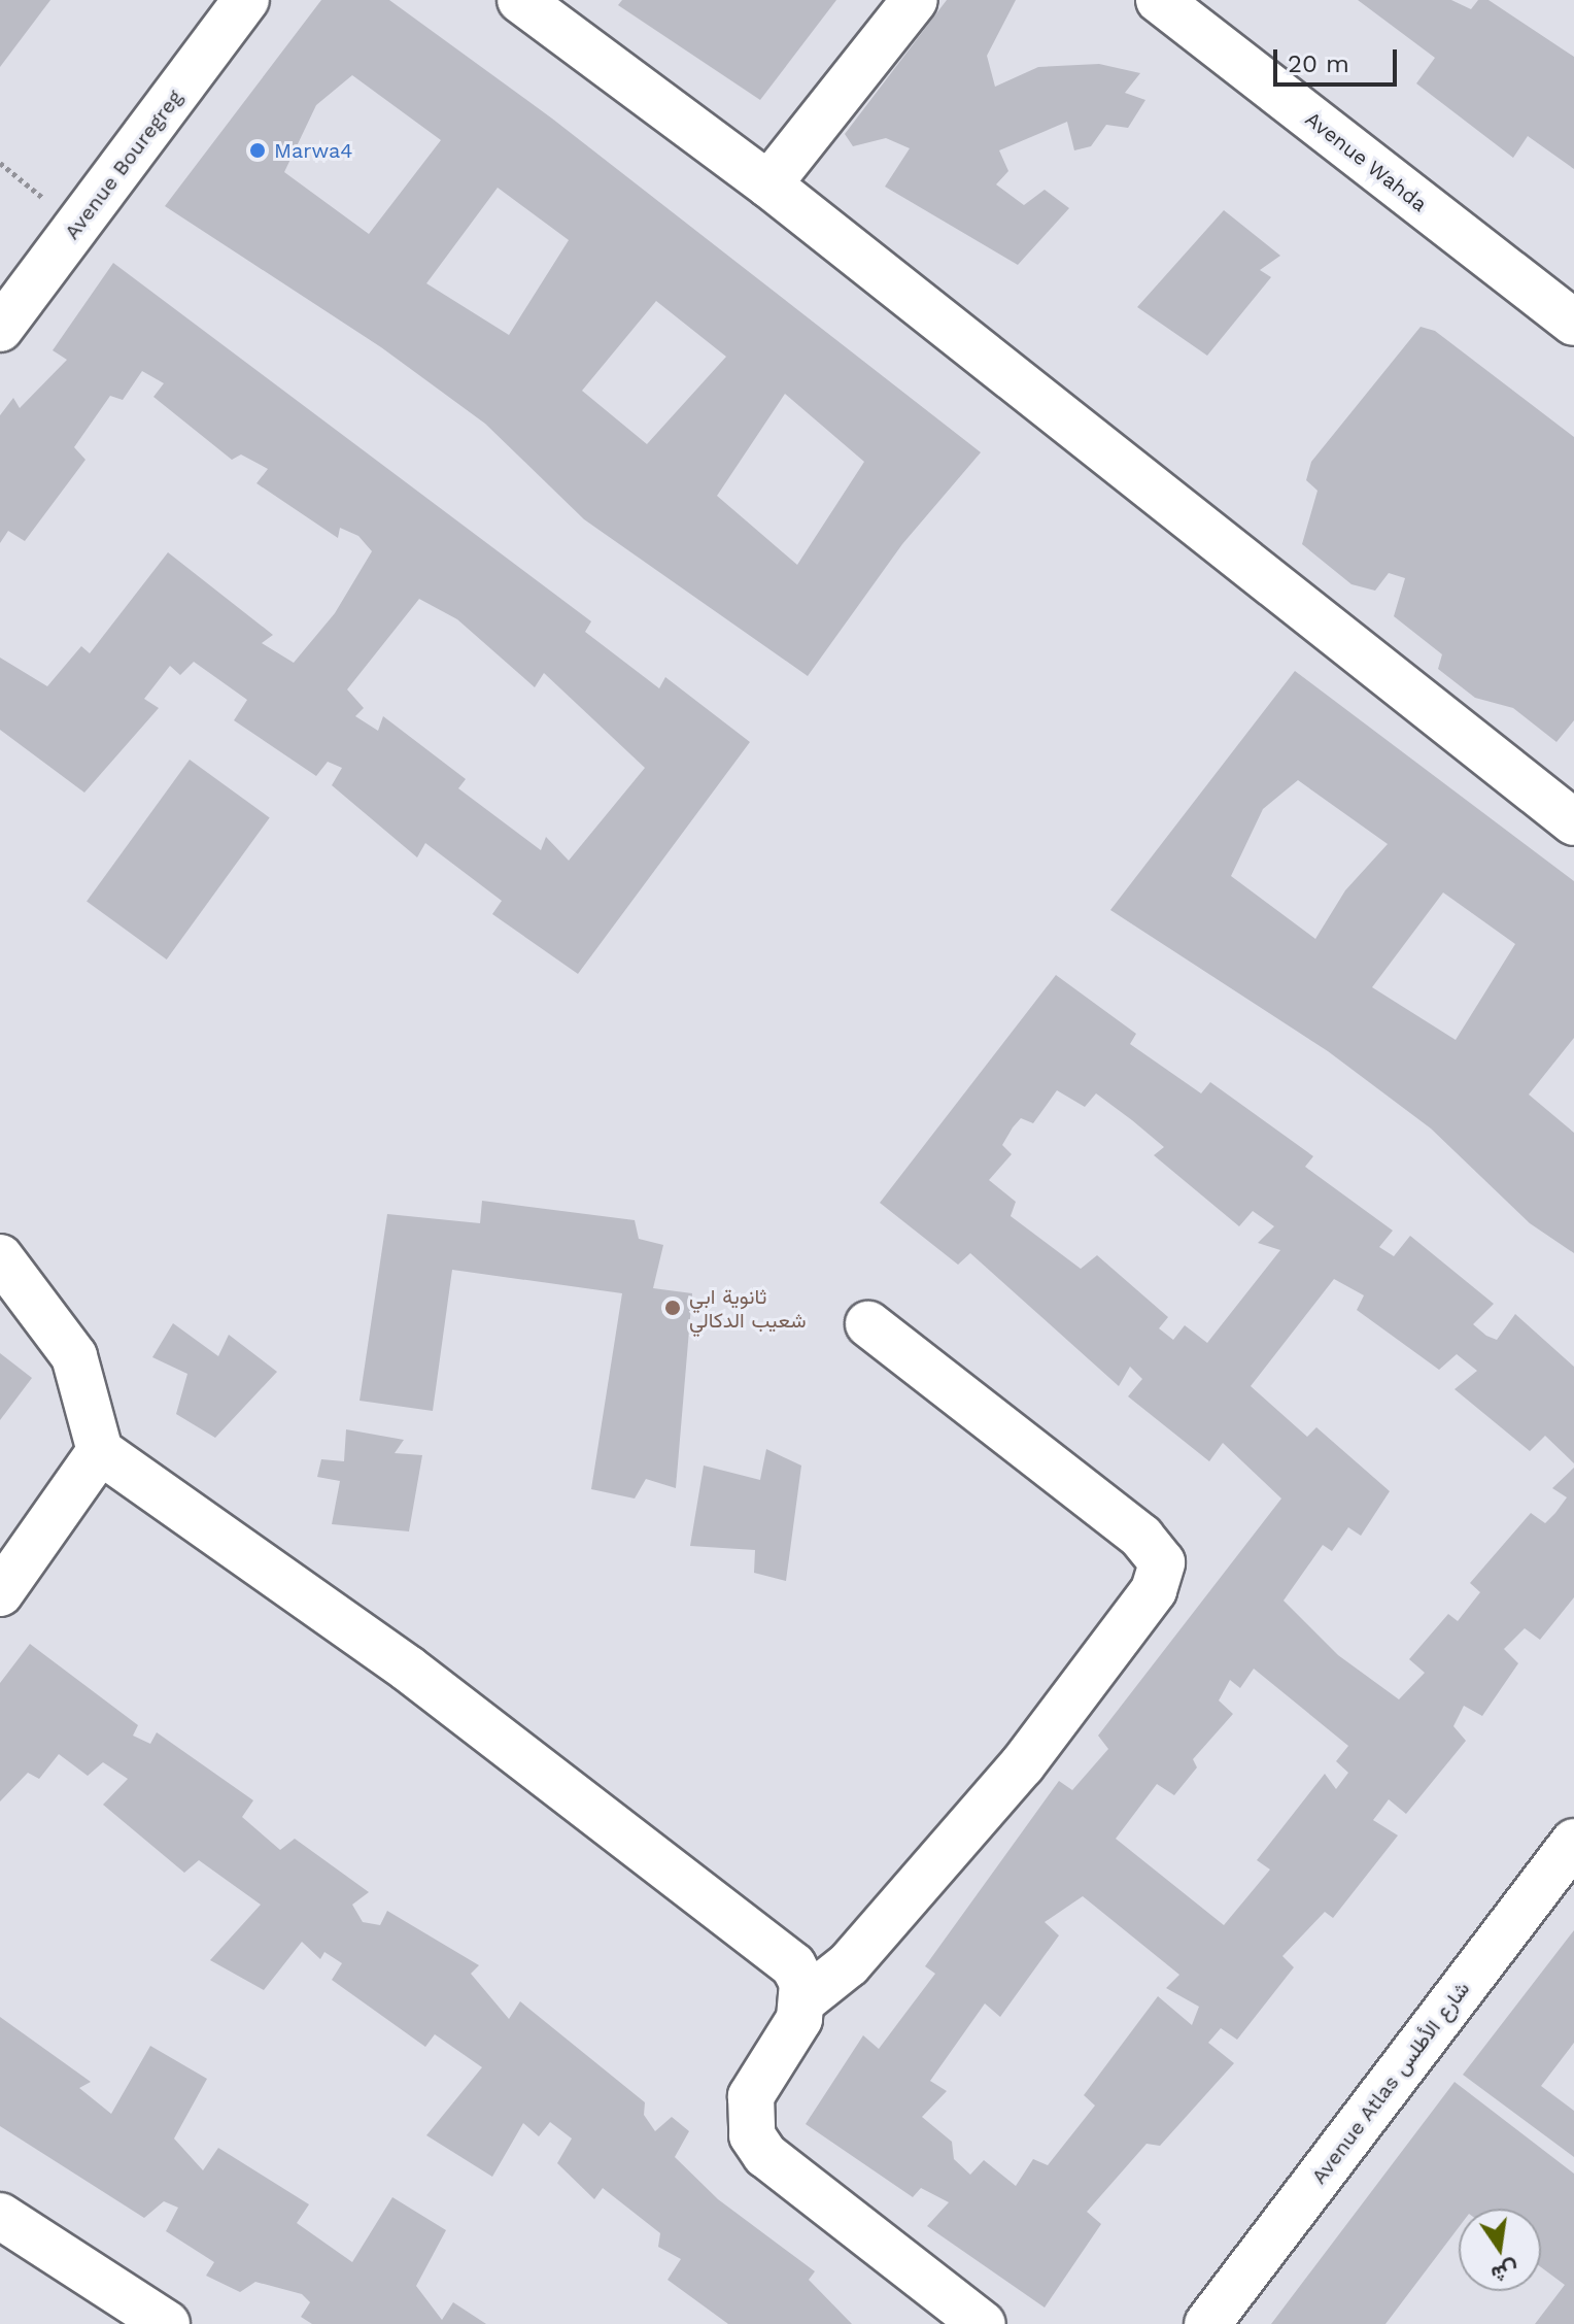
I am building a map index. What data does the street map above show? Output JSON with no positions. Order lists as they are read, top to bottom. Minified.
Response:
{"streets":{"street":["Avenue Wahda","Avenue Bouregreg","Avenue Atlas شارع الأطلس"]},"places":["Marwa4","ثانوية ابي شعيب الدكالي"],"scale_bar":"20 m","north":"bottom"}
